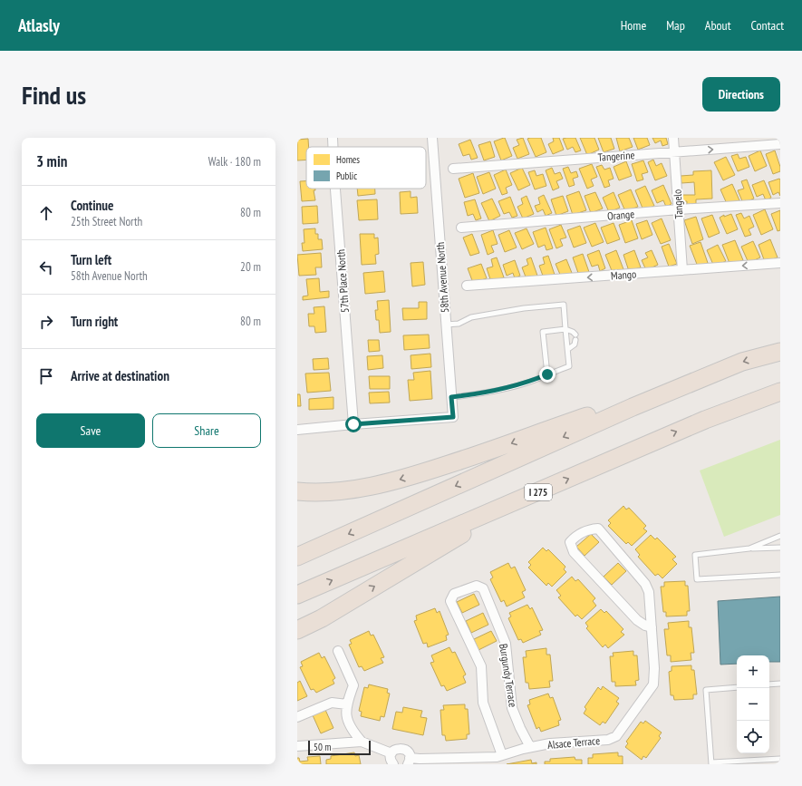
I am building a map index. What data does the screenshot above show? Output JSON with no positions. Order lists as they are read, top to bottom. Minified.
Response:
{"streets":{"highway":["I 275"],"street":["Tangerine","Tangelo","Orange","Mango","58th Avenue North","57th Place North","Burgundy Terrace","Alsace Terrace"]},"crossings":[["Tangerine","Tangelo"],["Tangelo","Orange"],["Tangelo","Mango"],["58th Avenue North","57th Place North"],["Burgundy Terrace","Alsace Terrace"]],"one_way":["Mango"],"legend":["Homes","Public"],"scale_bar":"50 m","page":{"header":"Atlasly","nav":["Home","Map","About","Contact"],"buttons":["Directions",["Save","Share"]],"title":"Find us","heading":["3 min","Walk · 180 m"],"list":[["Continue","25th Street North","80 m"],["Turn left","58th Avenue North","20 m"],["Turn right","80 m"],"Arrive at destination"],"map_buttons":["+","−"],"scale":"50 m"}}
